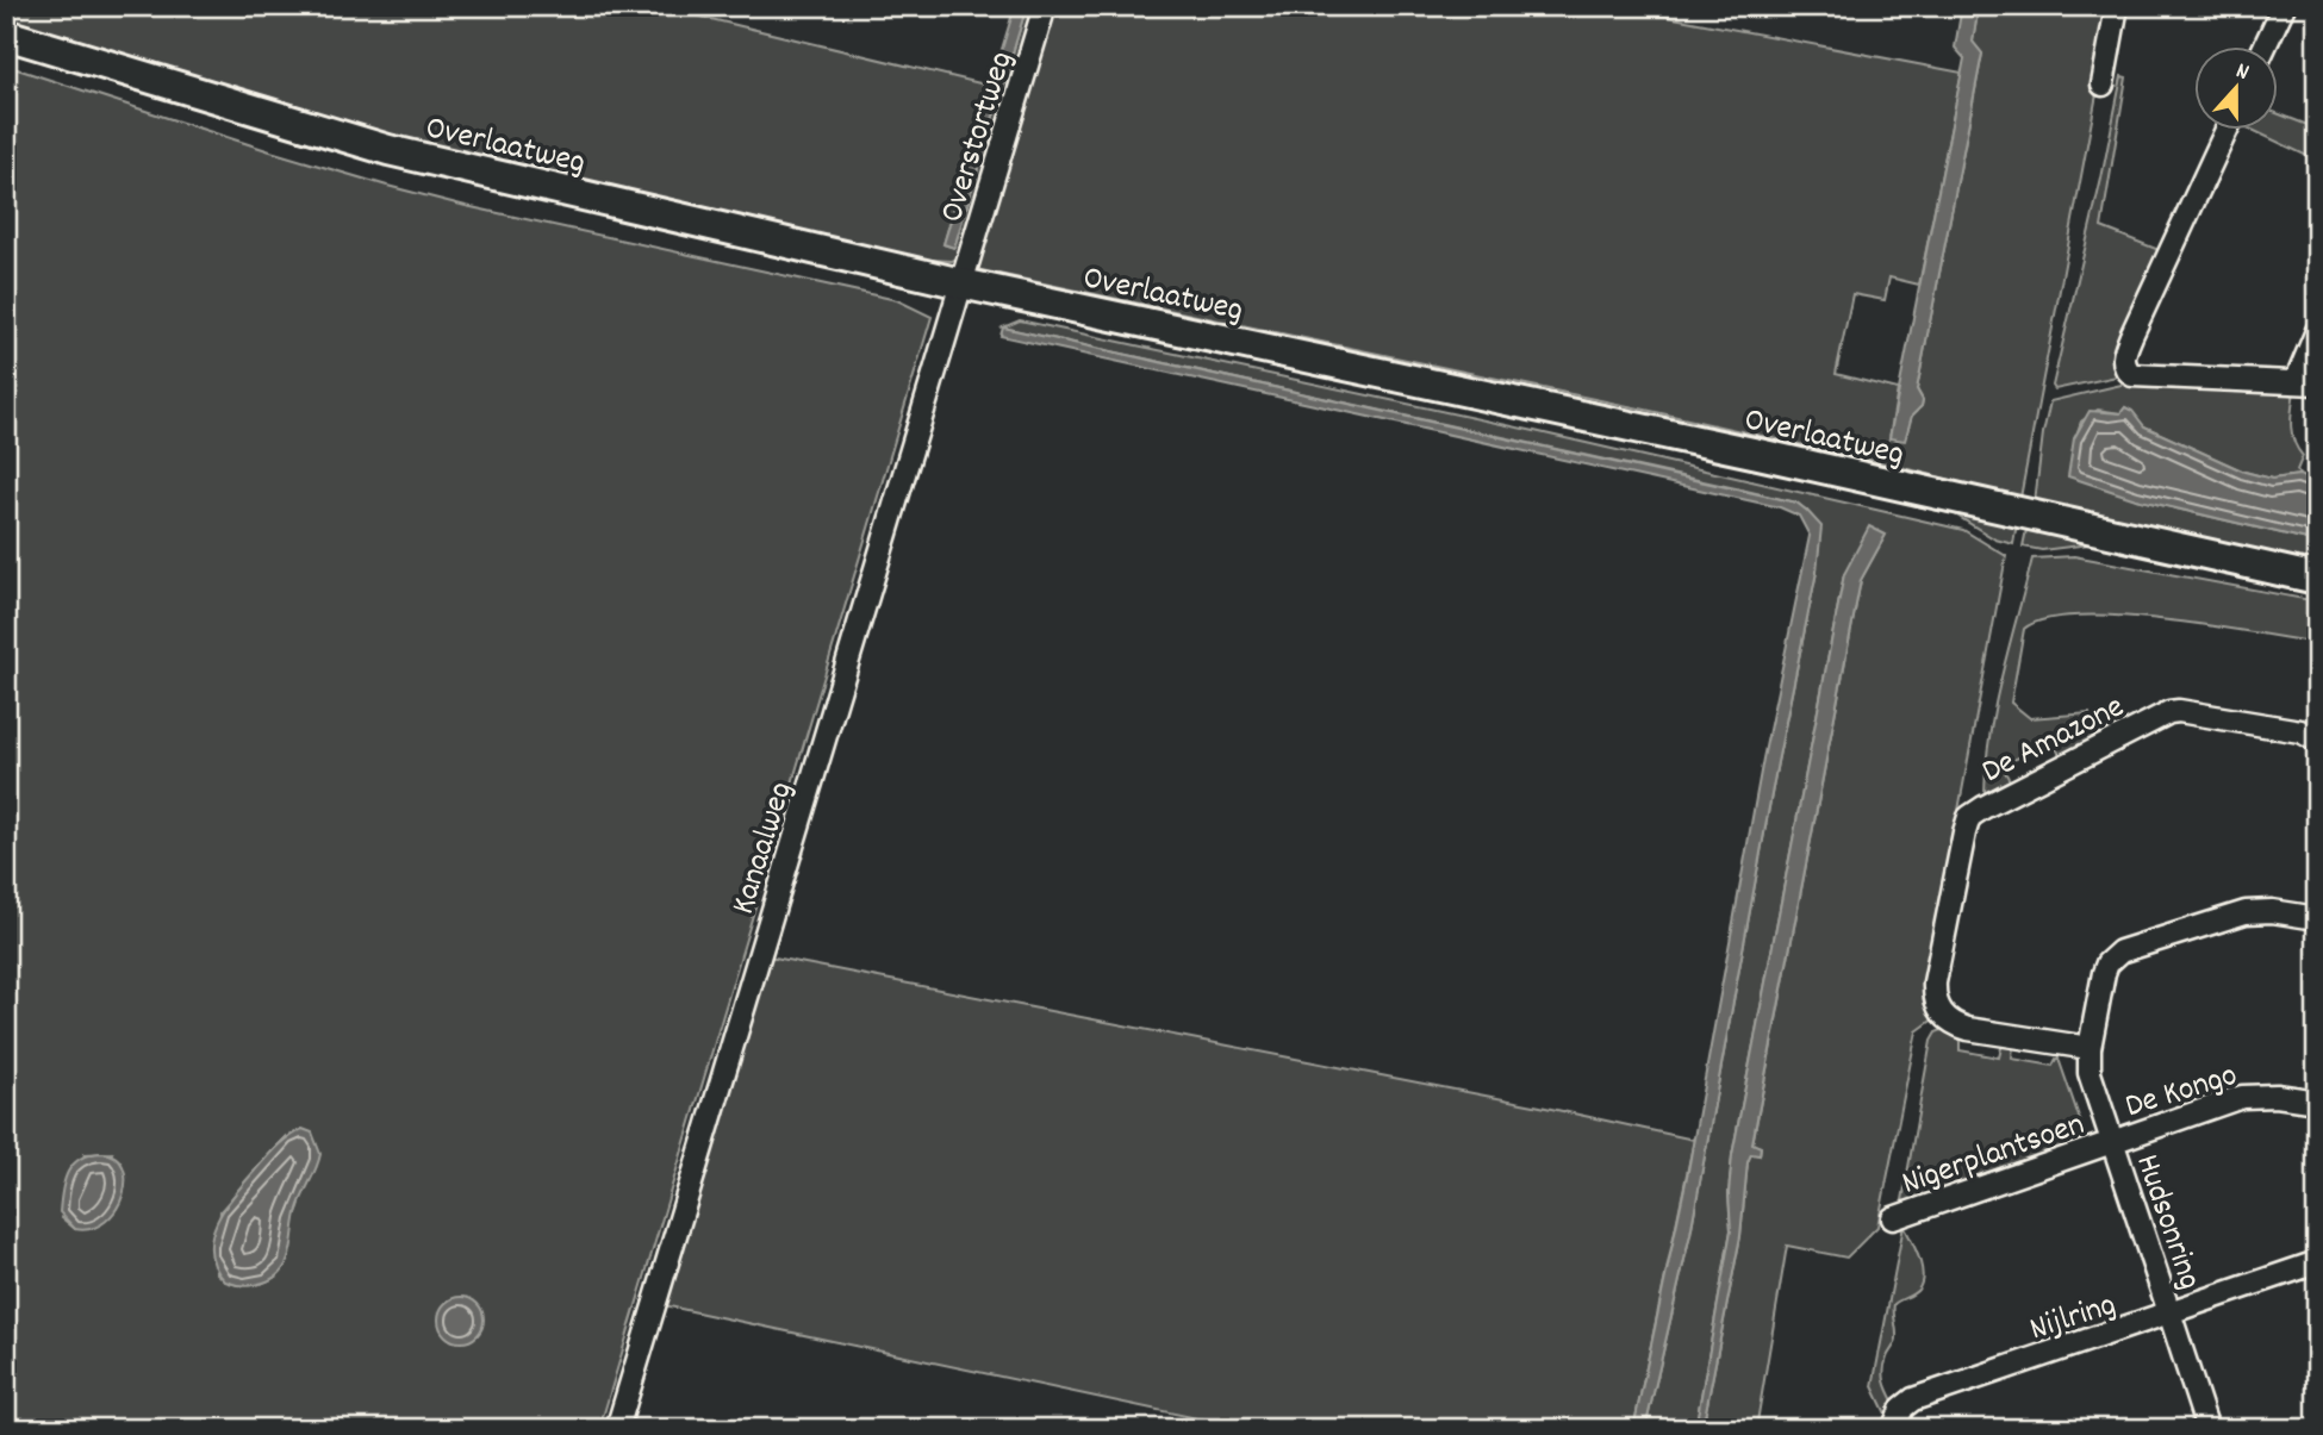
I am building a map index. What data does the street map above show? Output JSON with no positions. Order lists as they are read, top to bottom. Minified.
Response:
{"streets":{"street":["Overstortweg","Overlaatweg","De Amazone","Kanaalweg","De Kongo","Nigerplantsoen","Hudsonring","Nijlring"]},"crossings":[["Overstortweg","Overlaatweg"],["Overstortweg","Kanaalweg"],["Overlaatweg","Kanaalweg"],["De Amazone","Hudsonring"],["De Kongo","Nigerplantsoen"],["De Kongo","Hudsonring"],["Nigerplantsoen","Hudsonring"],["Hudsonring","Nijlring"]],"north":"top"}
